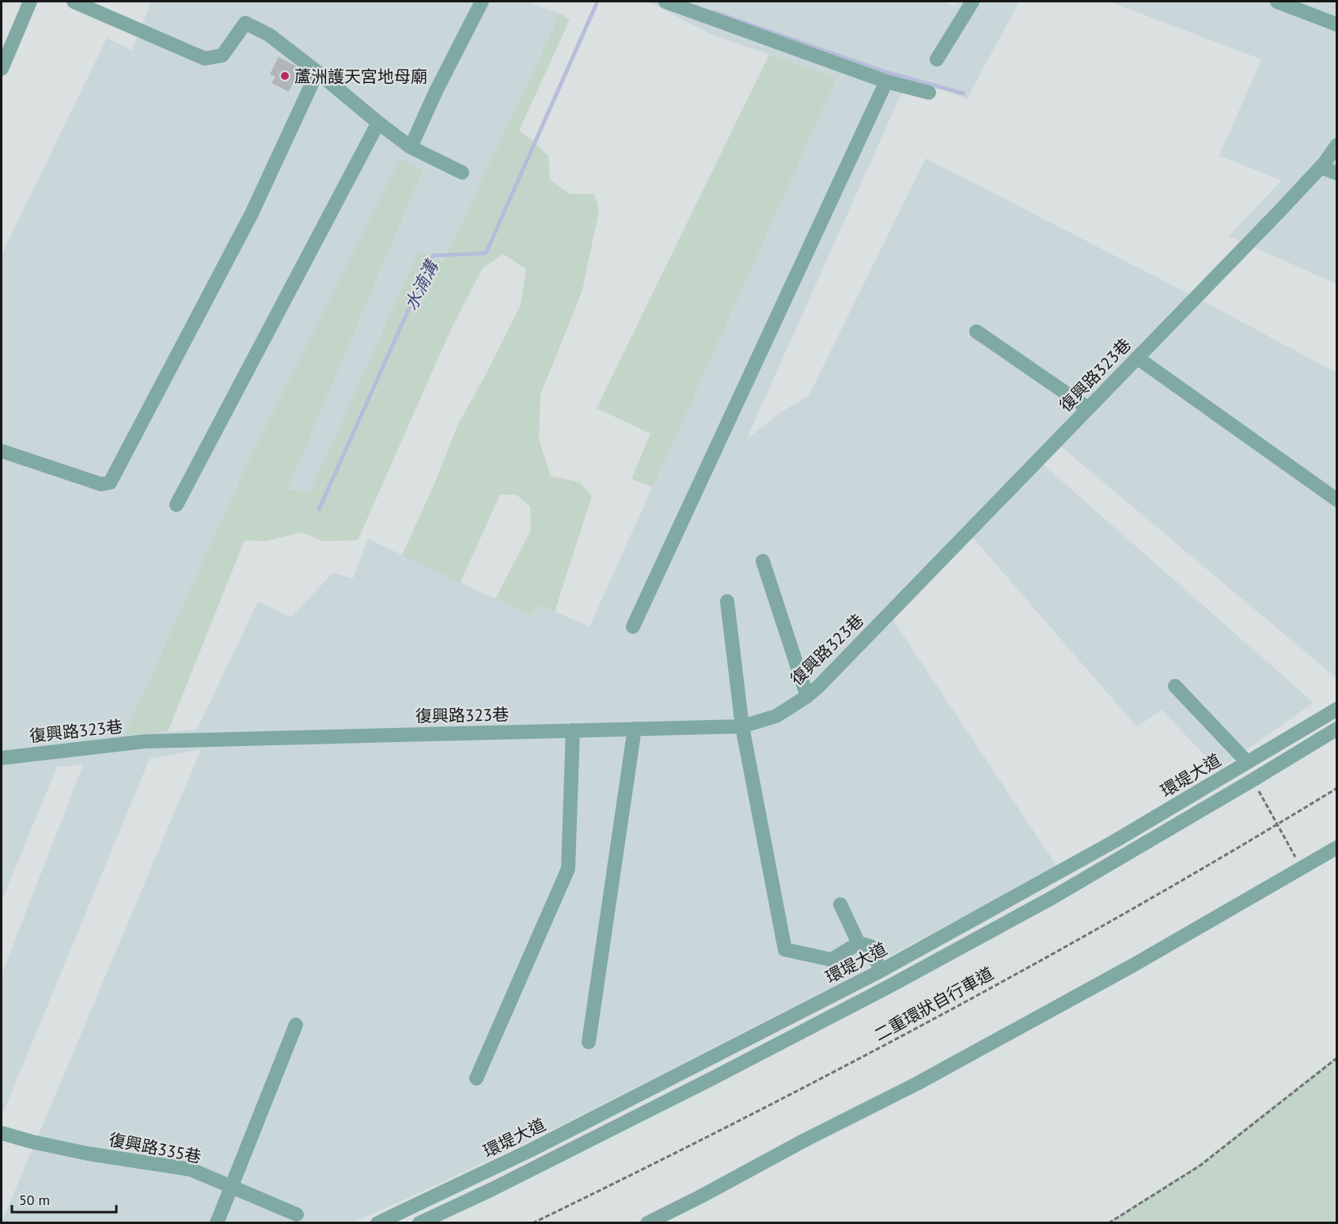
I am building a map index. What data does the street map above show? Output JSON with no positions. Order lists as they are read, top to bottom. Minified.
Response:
{"streets":{"street":["復興路323巷","環堤大道","復興路335巷"],"path":["二重環狀自行車道"]},"water":["水湳溝"],"places":["蘆洲護天宮地母廟"],"scale_bar":"50 m"}
